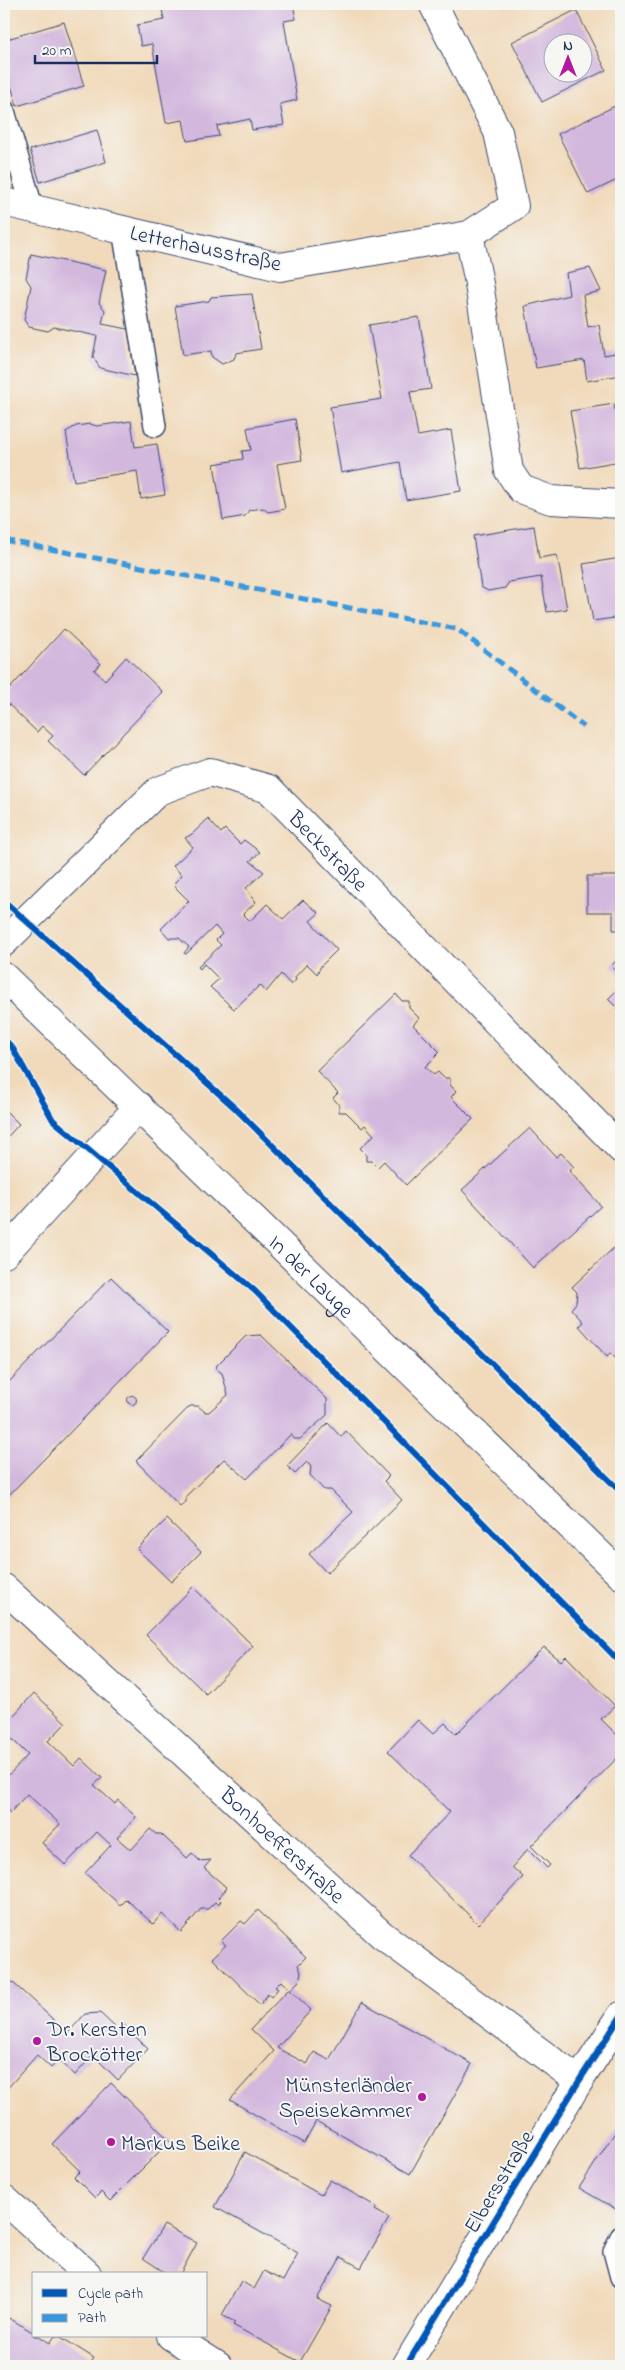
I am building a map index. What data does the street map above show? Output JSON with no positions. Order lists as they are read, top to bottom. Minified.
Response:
{"streets":{"street":["Letterhausstraße","Beckstraße","In der Lauge","Bonhoefferstraße","Elbersstraße"]},"crossings":[["Bonhoefferstraße","Elbersstraße"]],"places":["Dr. Kersten Brockötter","Münsterländer Speisekammer","Markus Beike"],"legend":["Cycle path","Path"],"scale_bar":"20 m","north":"top"}
